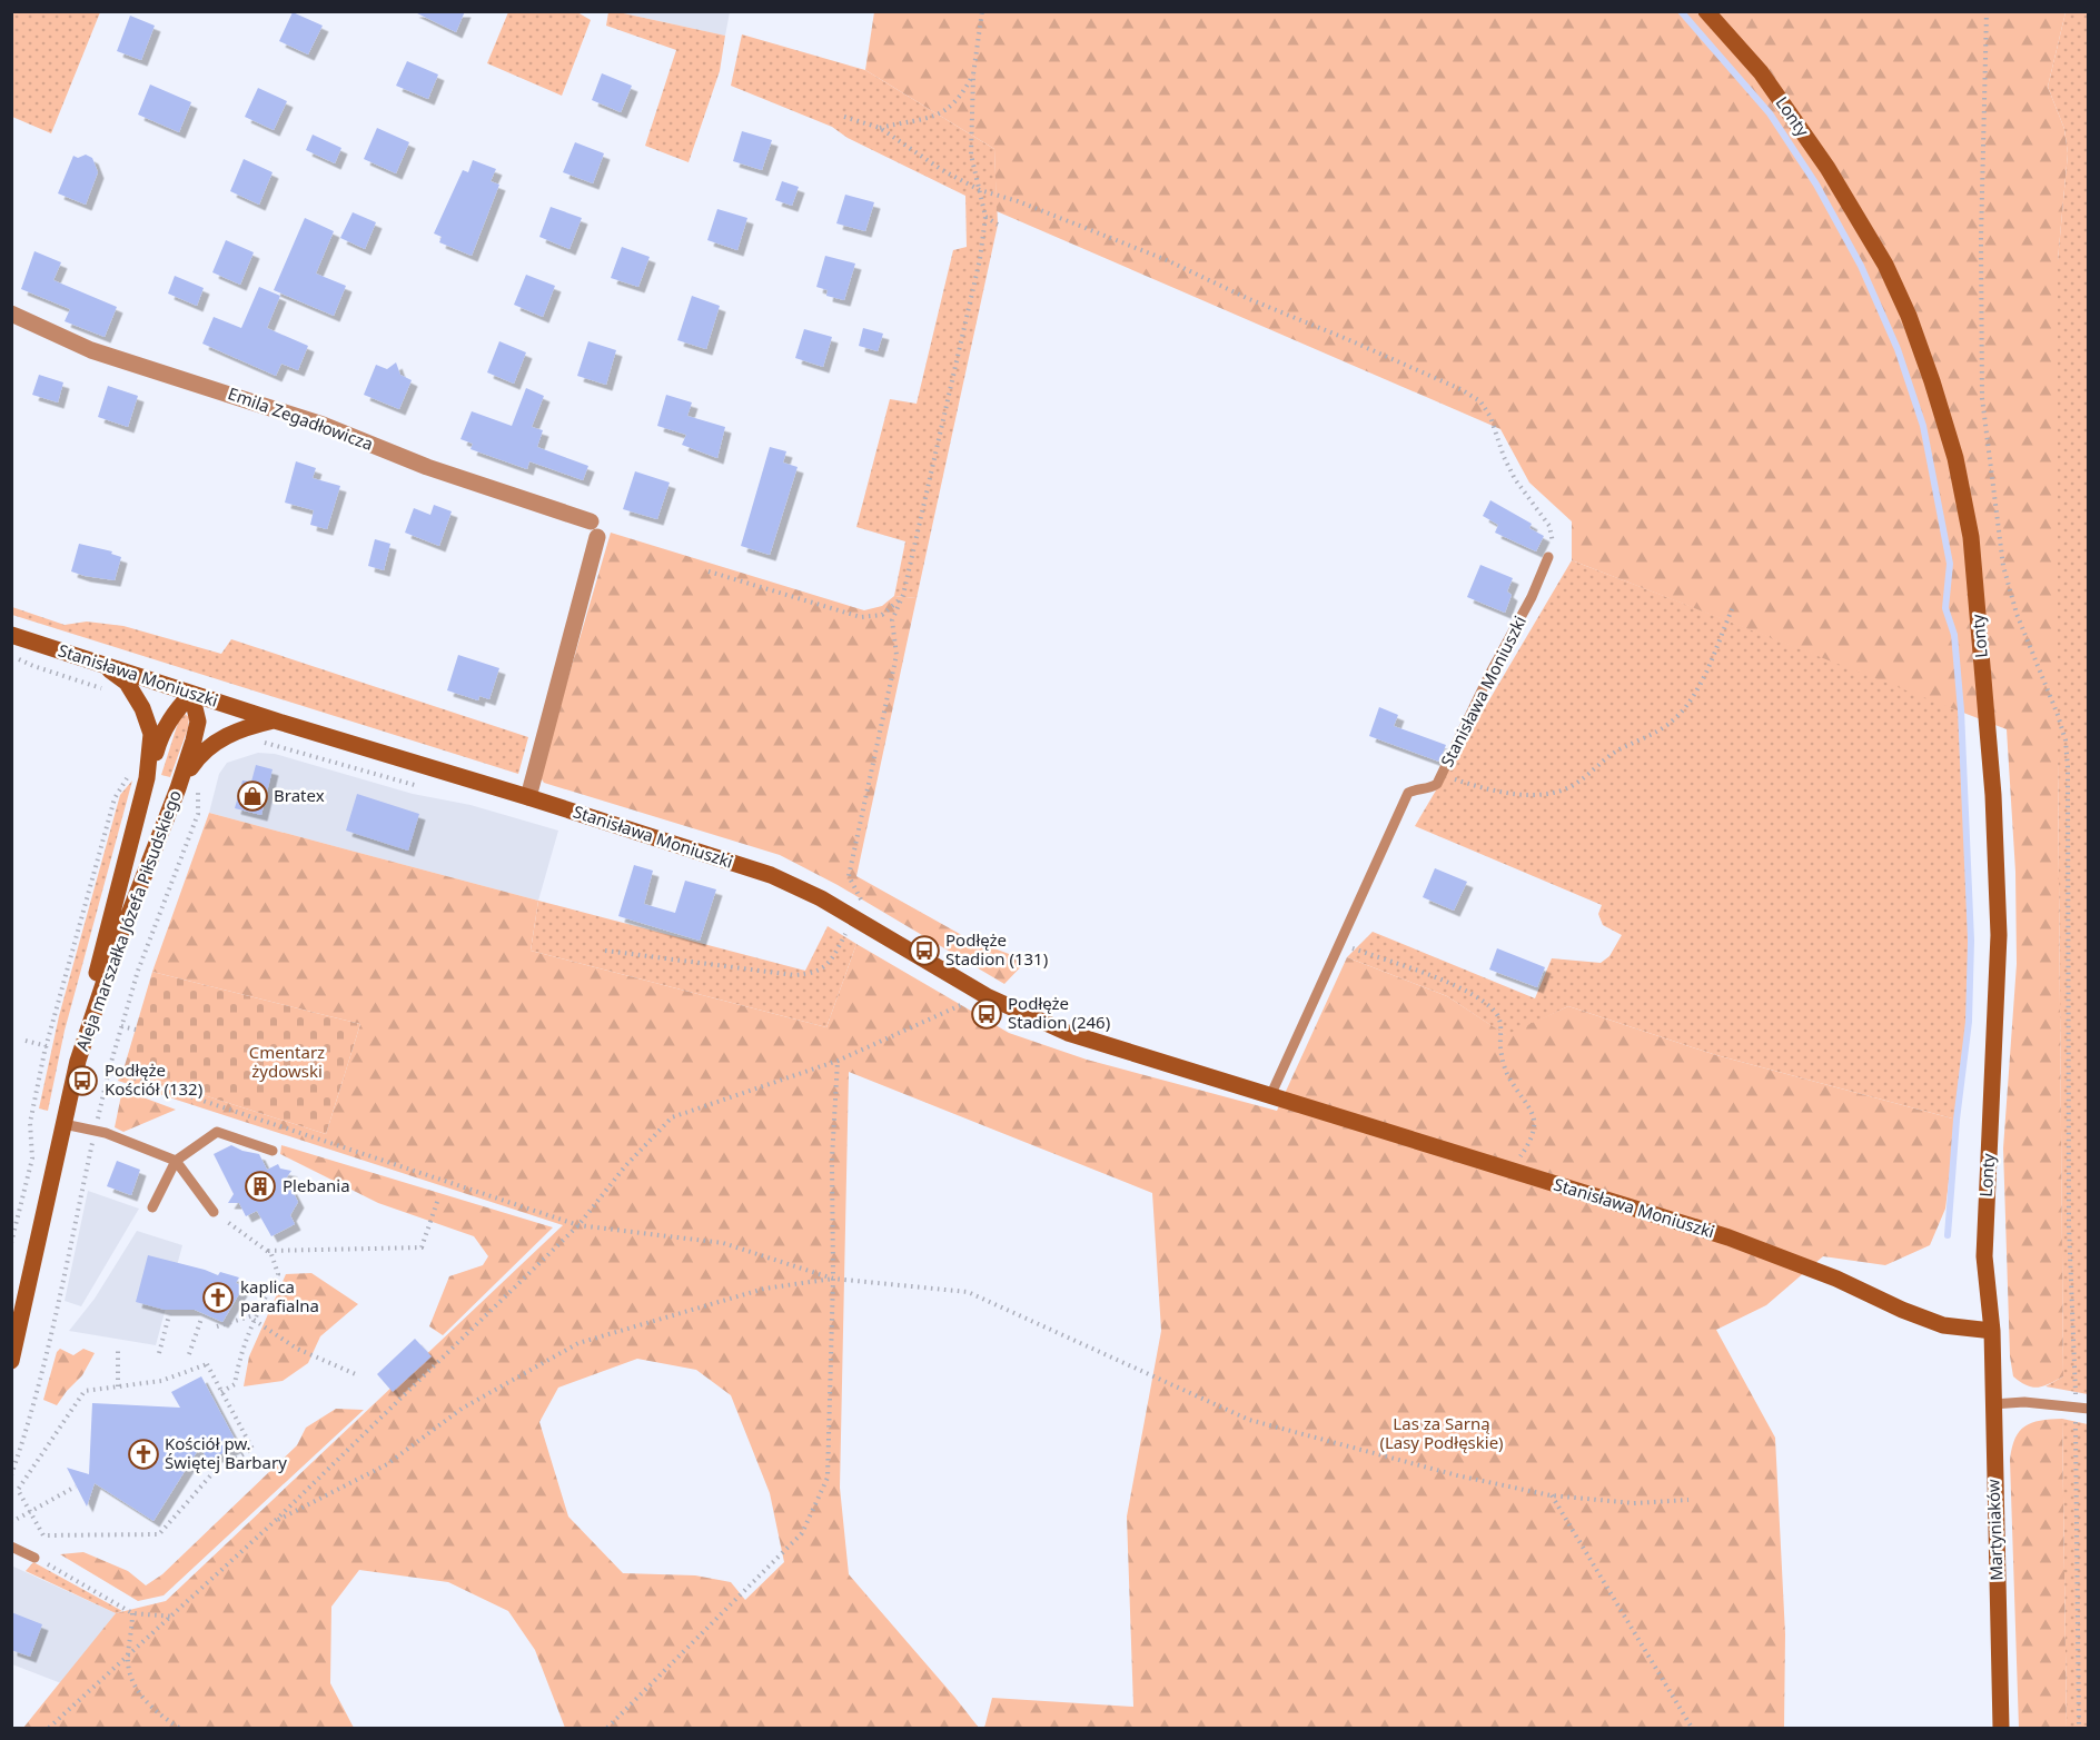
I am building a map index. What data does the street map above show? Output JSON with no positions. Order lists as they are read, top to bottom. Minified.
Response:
{"streets":{"street":["Lonty","Emila Zegadłowicza","Stanisława Moniuszki","Aleja marszałka Józefa Piłsudskiego","Martyniaków"]},"crossings":[["Lonty","Stanisława Moniuszki"],["Lonty","Martyniaków"],["Emila Zegadłowicza","Stanisława Moniuszki"],["Stanisława Moniuszki","Aleja marszałka Józefa Piłsudskiego"],["Stanisława Moniuszki","Martyniaków"]],"parks":["Cmentarz żydowski","Las za Sarną (Lasy Podłęskie)"],"places":{"shop":["Bratex"],"bus stop":["Podłęże Stadion (131)","Podłęże Stadion (246)","Podłęże Kościół (132)"],"building":["Plebania"],"church":["kaplica parafialna","Kościół pw. Świętej Barbary"]}}
